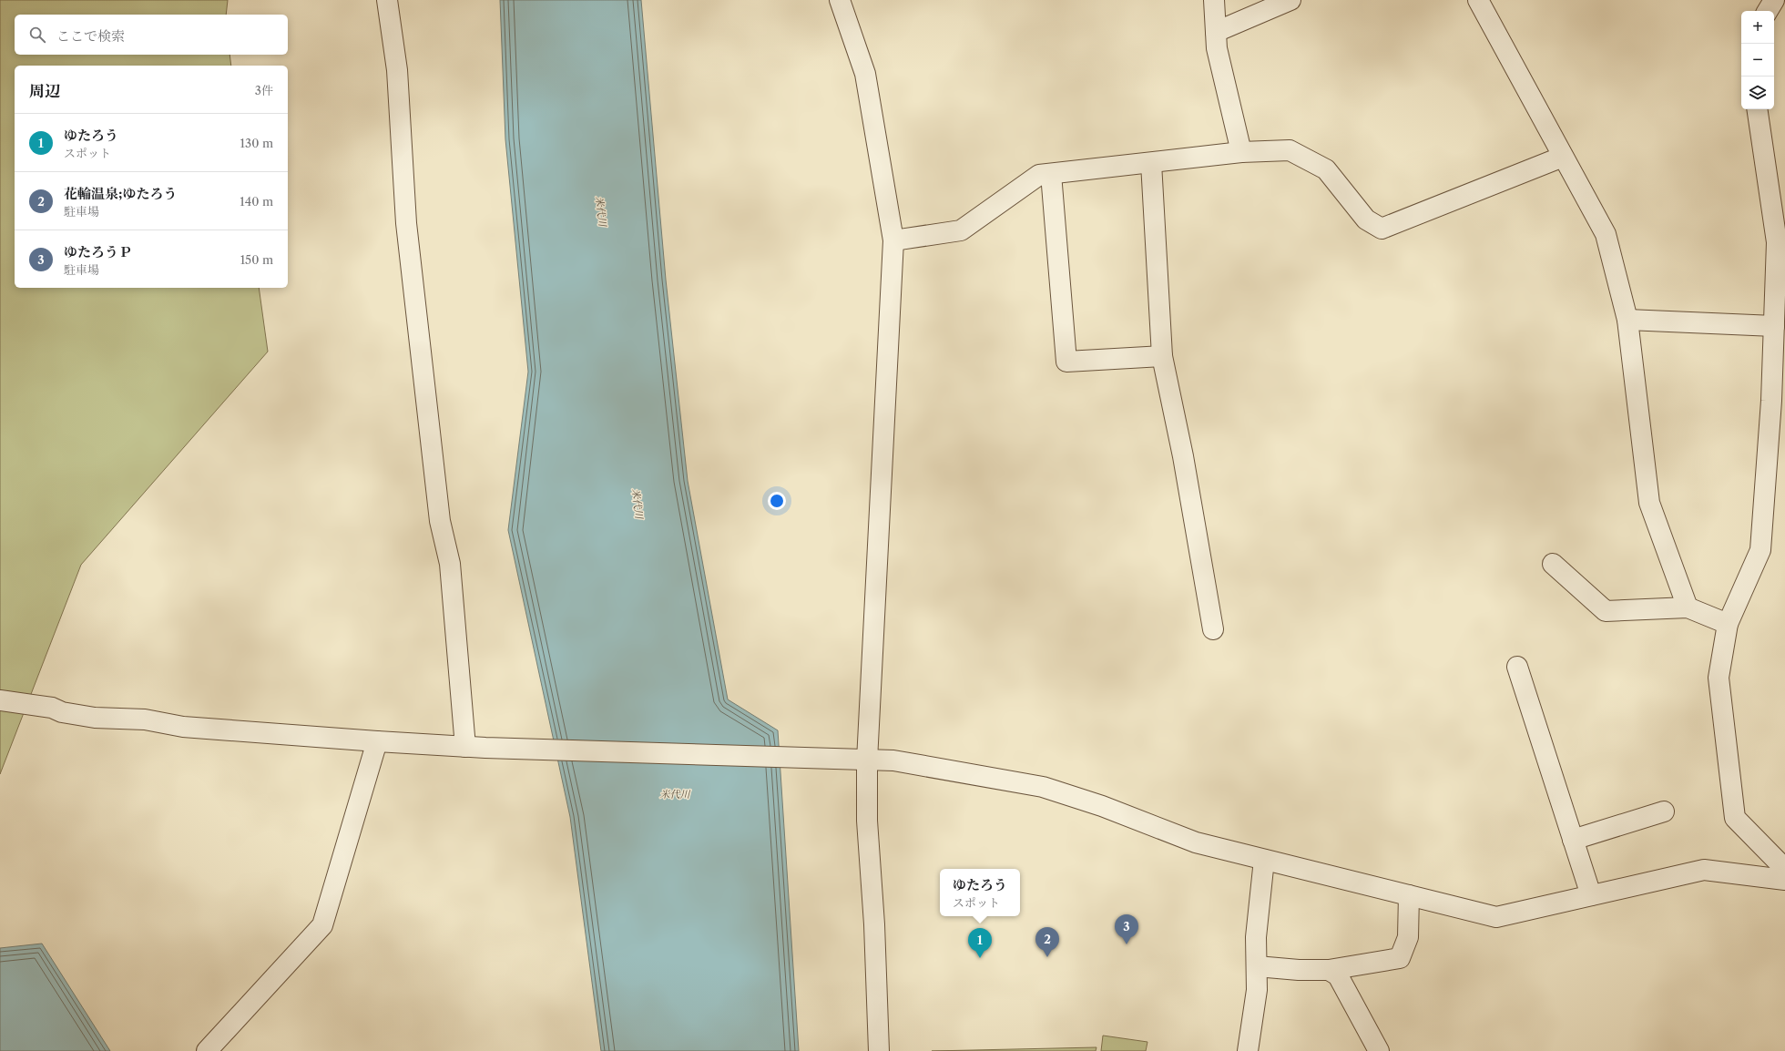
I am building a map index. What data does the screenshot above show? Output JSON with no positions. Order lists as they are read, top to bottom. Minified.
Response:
{"water":["米代川"],"page":{"map_buttons":["+","−"],"search":"ここで検索","heading":["周辺","3件"],"list":[{"mark":"1","name":"ゆたろう","note":"スポット","value":"130 m"},{"mark":"2","name":"花輪温泉;ゆたろう","note":"駐車場","value":"140 m"},{"mark":"3","name":"ゆたろうＰ","note":"駐車場","value":"150 m"}],"popup":["ゆたろう","スポット"],"pins":["3","2","1"]}}
